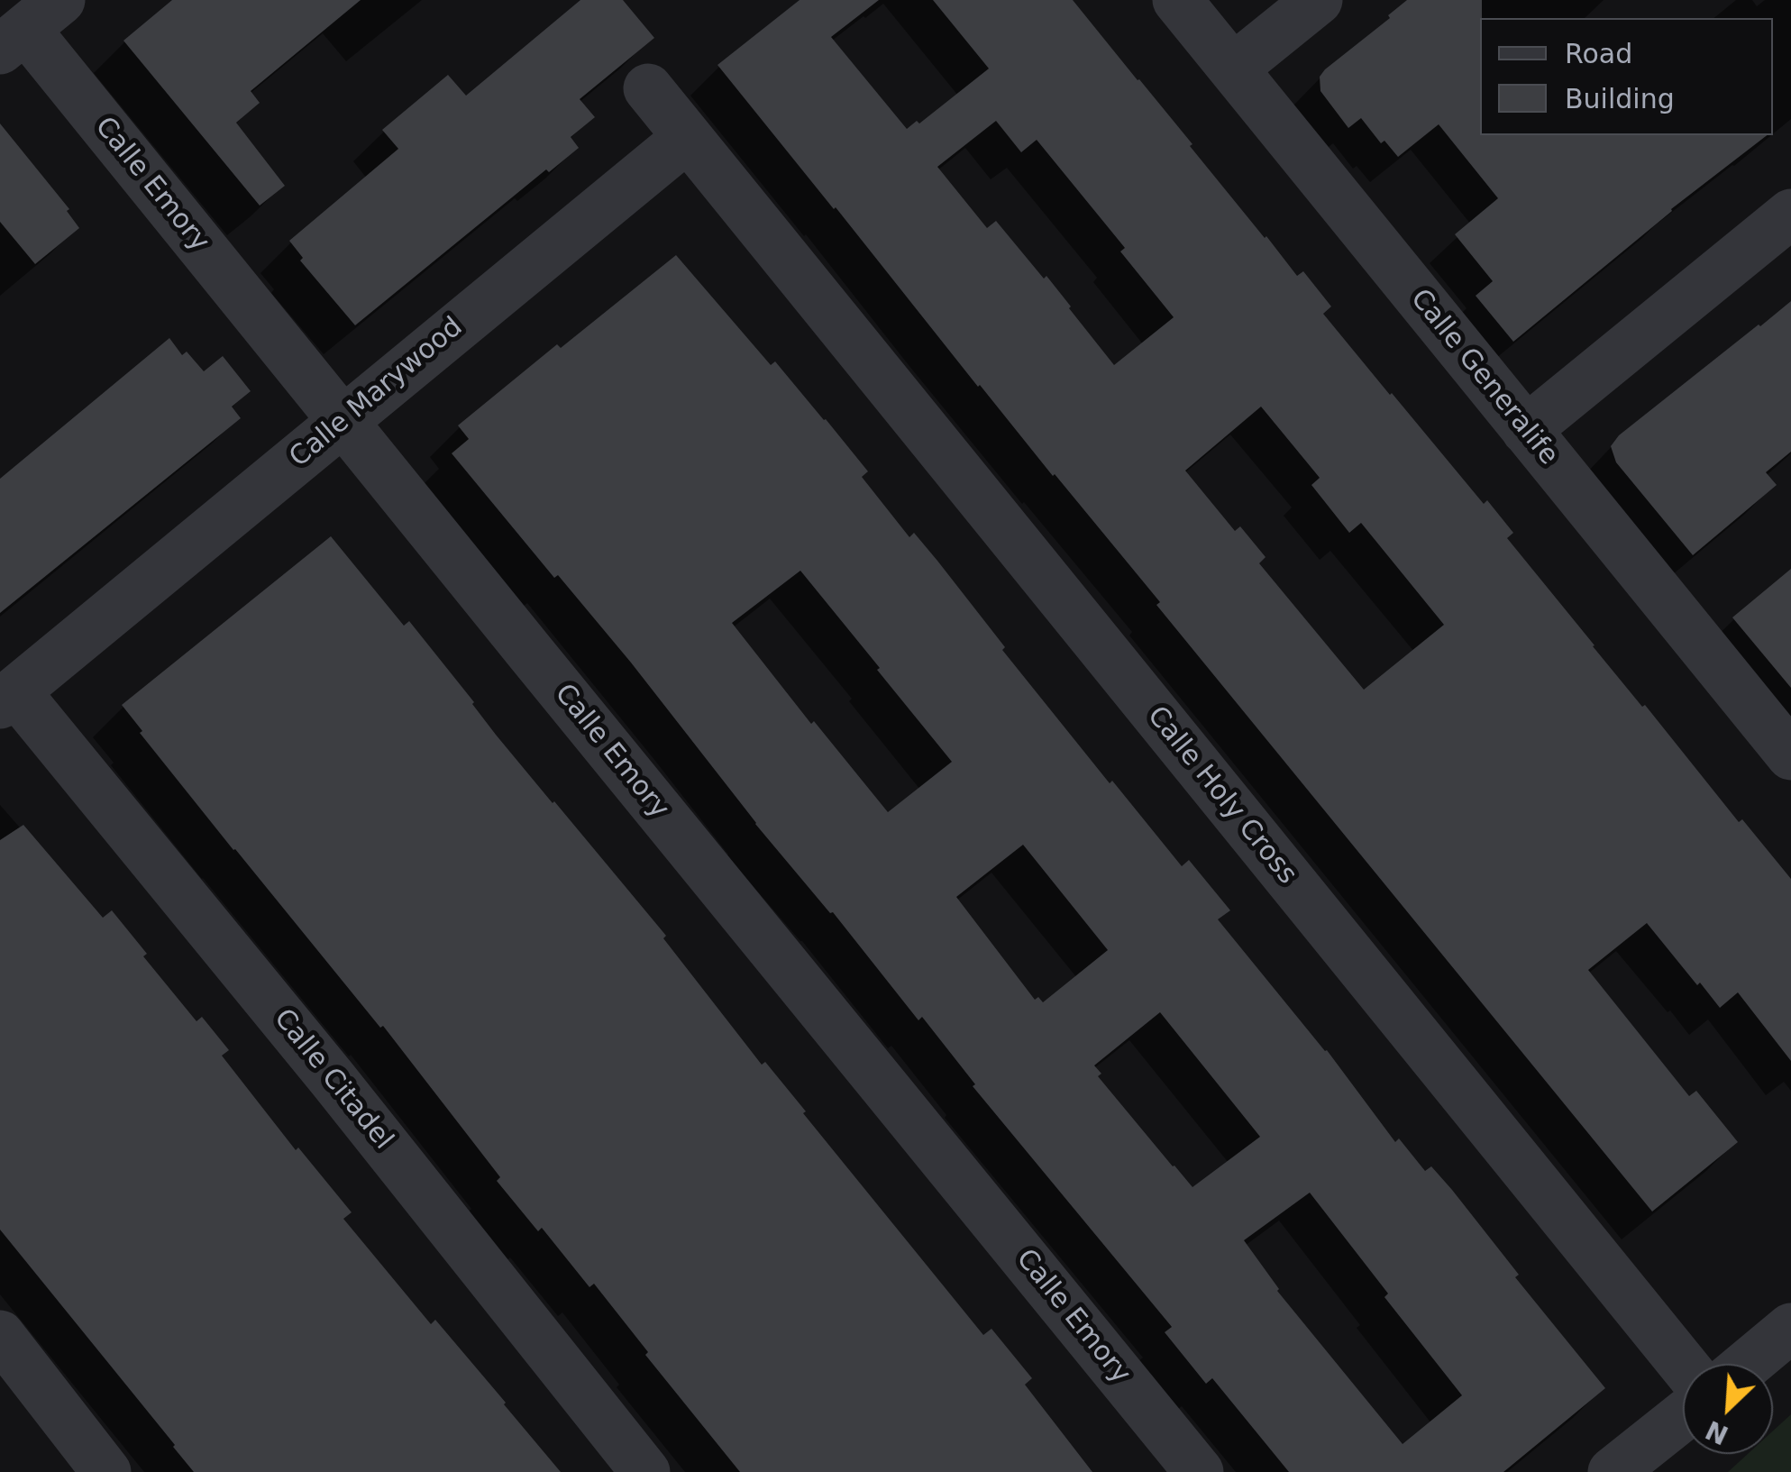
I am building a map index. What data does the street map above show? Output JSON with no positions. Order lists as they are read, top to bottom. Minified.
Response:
{"streets":{"street":["Calle Emory","Calle Generalife","Calle Marywood","Calle Holy Cross","Calle Citadel"]},"crossings":[["Calle Emory","Calle Marywood"],["Calle Marywood","Calle Holy Cross"],["Calle Marywood","Calle Citadel"]],"legend":["Road","Building"],"north":"bottom left"}
